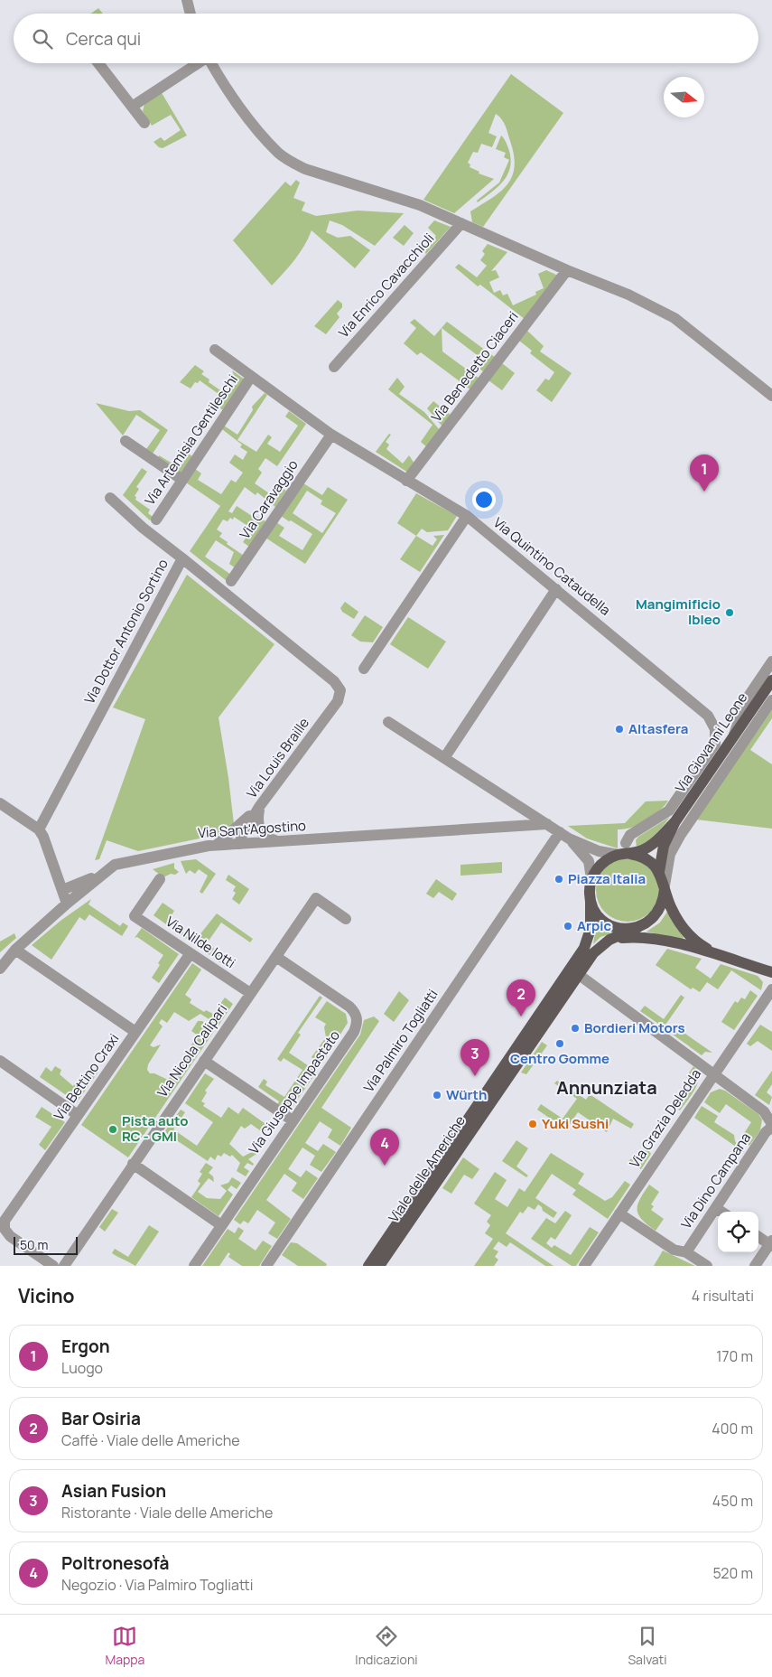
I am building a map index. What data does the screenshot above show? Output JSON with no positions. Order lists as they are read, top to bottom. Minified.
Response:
{"streets":{"main road":["Via Giovanni Leone","Viale delle Americhe"],"street":["Via Enrico Cavacchioli","Via Benedetto Ciaceri","Via Artemisia Gentileschi","Via Caravaggio","Via Quintino Cataudella","Via Dottor Antonio Sortino","Via Louis Braille","Via Sant'Agostino","Via Nilde Iotti","Via Palmiro Togliatti","Via Nicola Calipari","Via Bettino Craxi","Via Giuseppe Impastato","Via Grazia Deledda","Via Dino Campana"]},"crossings":[["Via Benedetto Ciaceri","Via Quintino Cataudella"],["Via Artemisia Gentileschi","Via Quintino Cataudella"],["Via Caravaggio","Via Quintino Cataudella"],["Via Quintino Cataudella","Viale delle Americhe"],["Via Dottor Antonio Sortino","Via Louis Braille"],["Via Louis Braille","Via Sant'Agostino"],["Via Nilde Iotti","Via Nicola Calipari"],["Via Nilde Iotti","Via Bettino Craxi"],["Via Nicola Calipari","Via Giuseppe Impastato"]],"districts":["Annunziata"],"places":["Mangimificio Ibleo","Altasfera","Piazza Italia","Arpic","Bordieri Motors","Centro Gomme","Würth","Yuki Sushi","Pista auto RC - GMI"],"scale_bar":"50 m","north":"right","page":{"search":"Cerca qui","pins":["1","2","3","4"],"scale":"50 m","heading":["Vicino","4 risultati"],"list":[{"mark":"1","name":"Ergon","note":"Luogo","value":"170 m"},{"mark":"2","name":"Bar Osiria","note":"Caffè · Viale delle Americhe","value":"400 m"},{"mark":"3","name":"Asian Fusion","note":"Ristorante · Viale delle Americhe","value":"450 m"},{"mark":"4","name":"Poltronesofà","note":"Negozio · Via Palmiro Togliatti","value":"520 m"}],"nav":["Mappa","Indicazioni","Salvati"]}}
